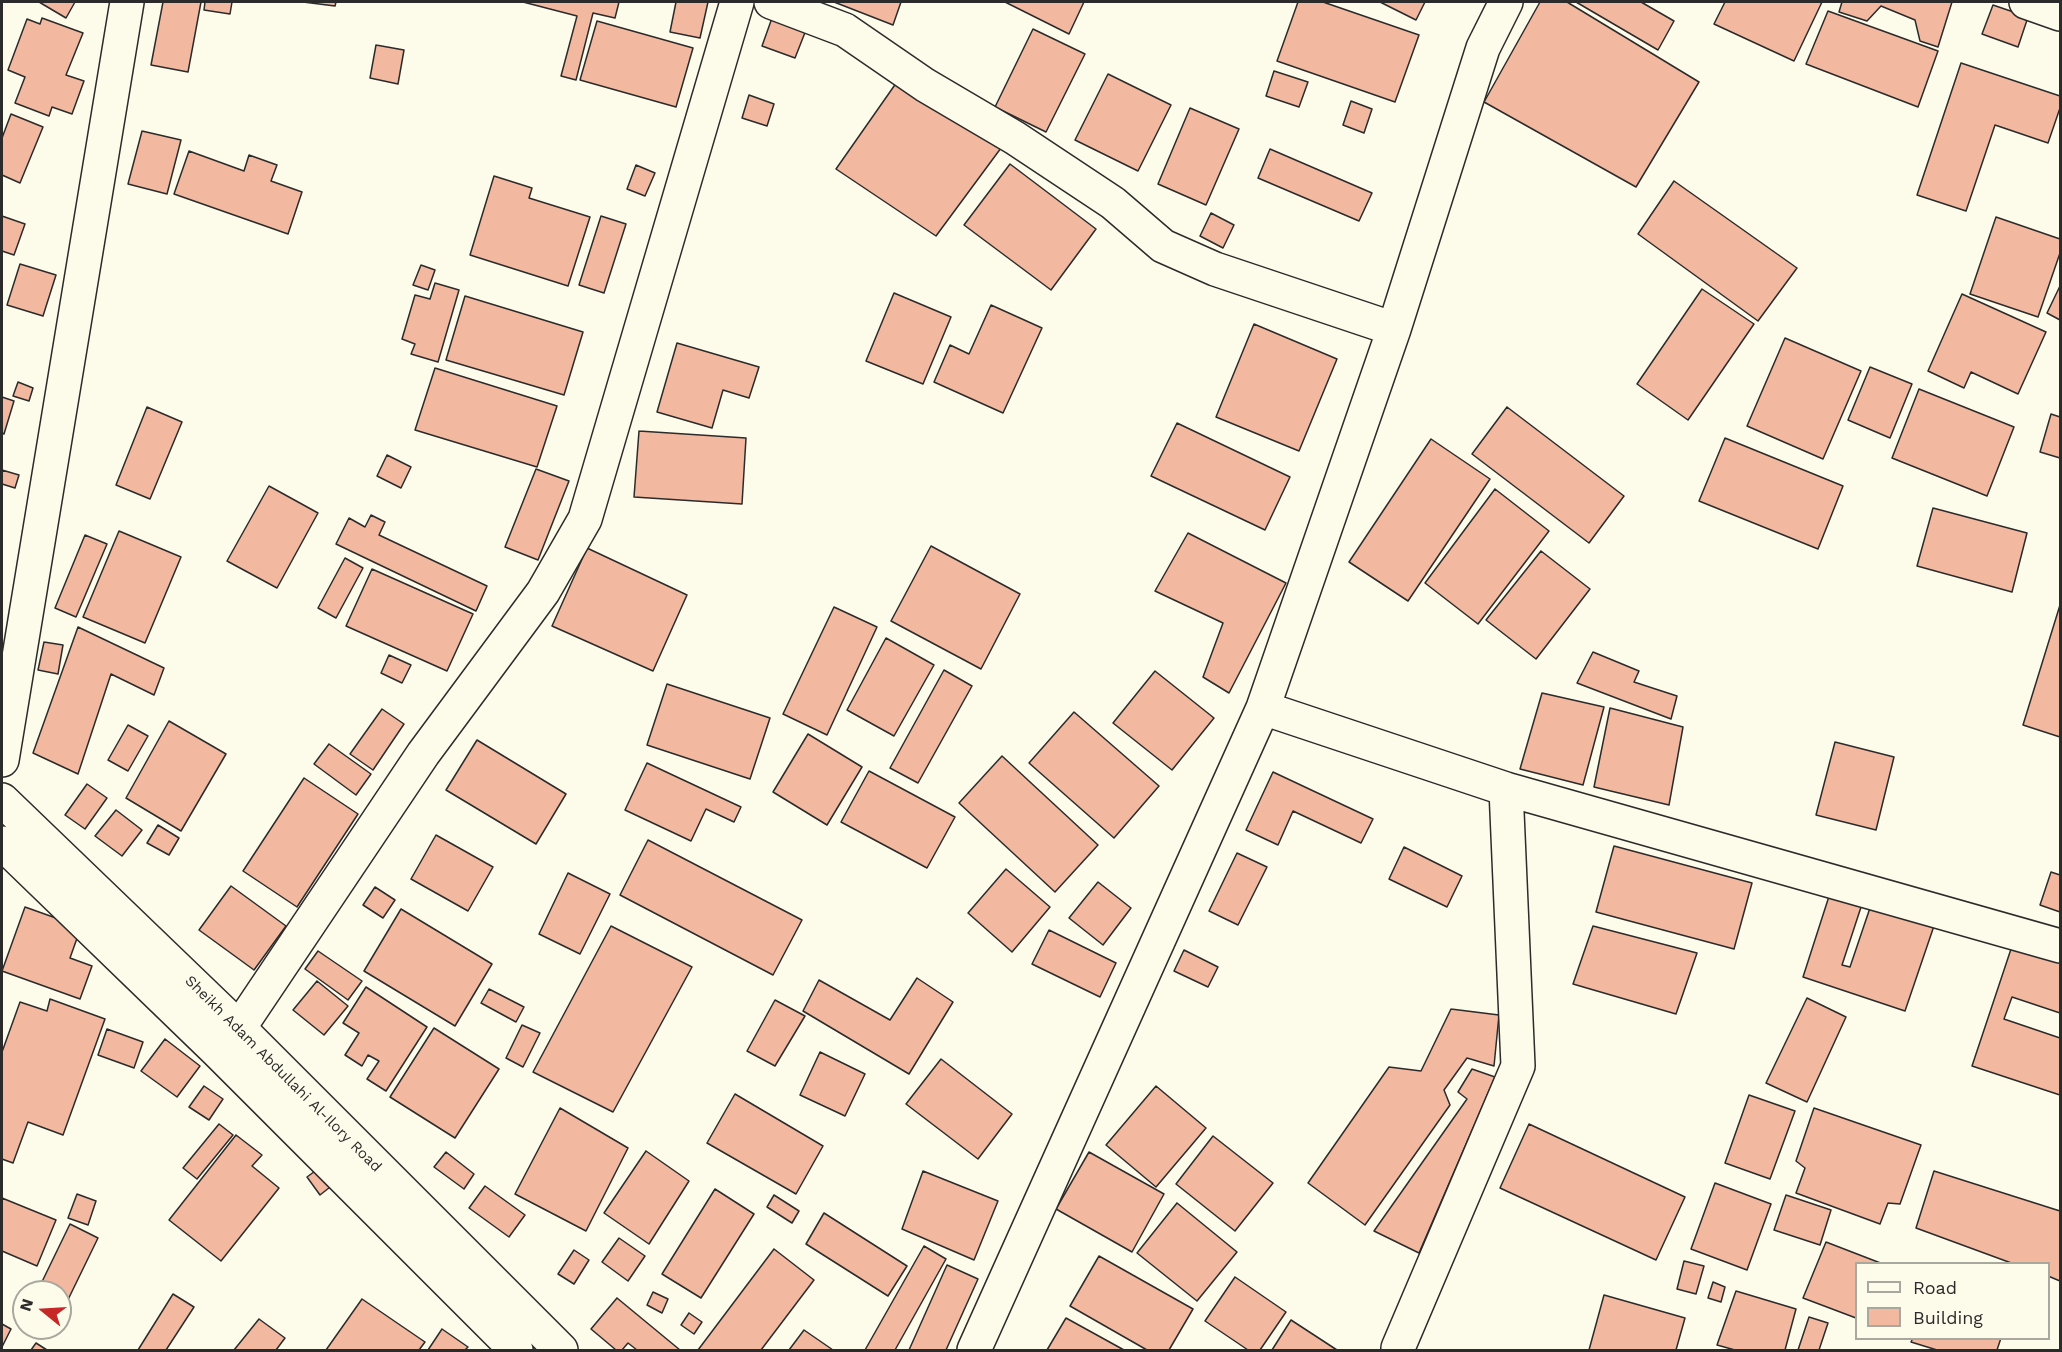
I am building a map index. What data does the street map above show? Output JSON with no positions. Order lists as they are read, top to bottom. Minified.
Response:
{"streets":{"street":["Sheikh Adam Abdullahi Al-Ilory Road"]},"legend":["Road","Building"],"north":"left"}
